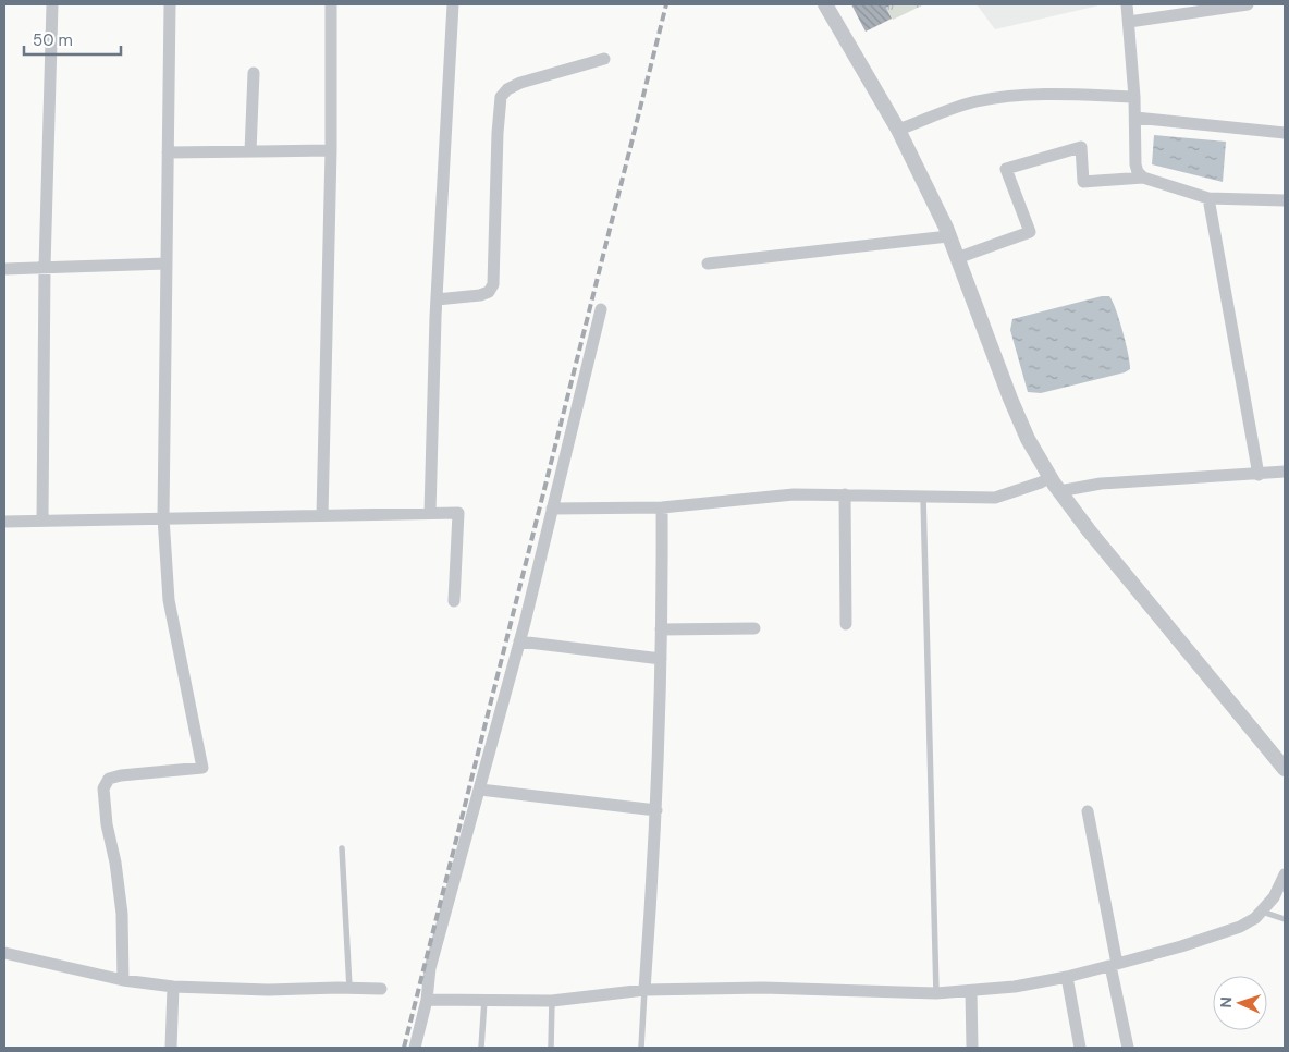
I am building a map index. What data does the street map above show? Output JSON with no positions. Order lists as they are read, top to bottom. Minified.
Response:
{"scale_bar":"50 m","north":"left"}
